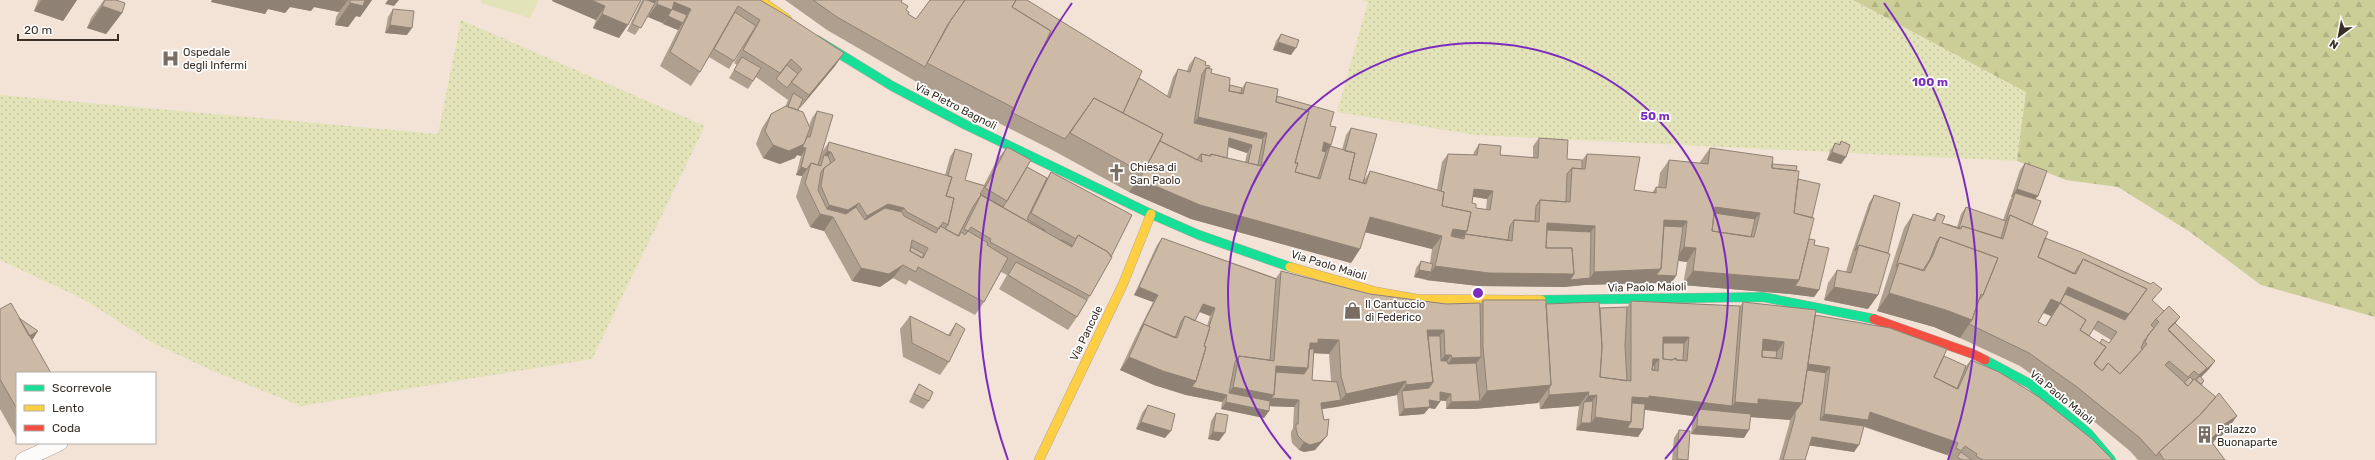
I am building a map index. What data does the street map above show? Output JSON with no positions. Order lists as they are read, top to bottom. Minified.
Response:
{"streets":{"street":["Via Pietro Bagnoli","Via Paolo Maioli","Via Pancole"]},"crossings":[["Via Pietro Bagnoli","Via Paolo Maioli"],["Via Pietro Bagnoli","Via Pancole"],["Via Paolo Maioli","Via Pancole"]],"places":{"hospital":["Ospedale degli Infermi"],"church":["Chiesa di San Paolo"],"shop":["Il Cantuccio di Federico"],"building":["Palazzo Buonaparte"]},"legend":["Scorrevole","Lento","Coda"],"scale_bar":"20 m","north":"bottom left","rings":["100 m","50 m"]}
